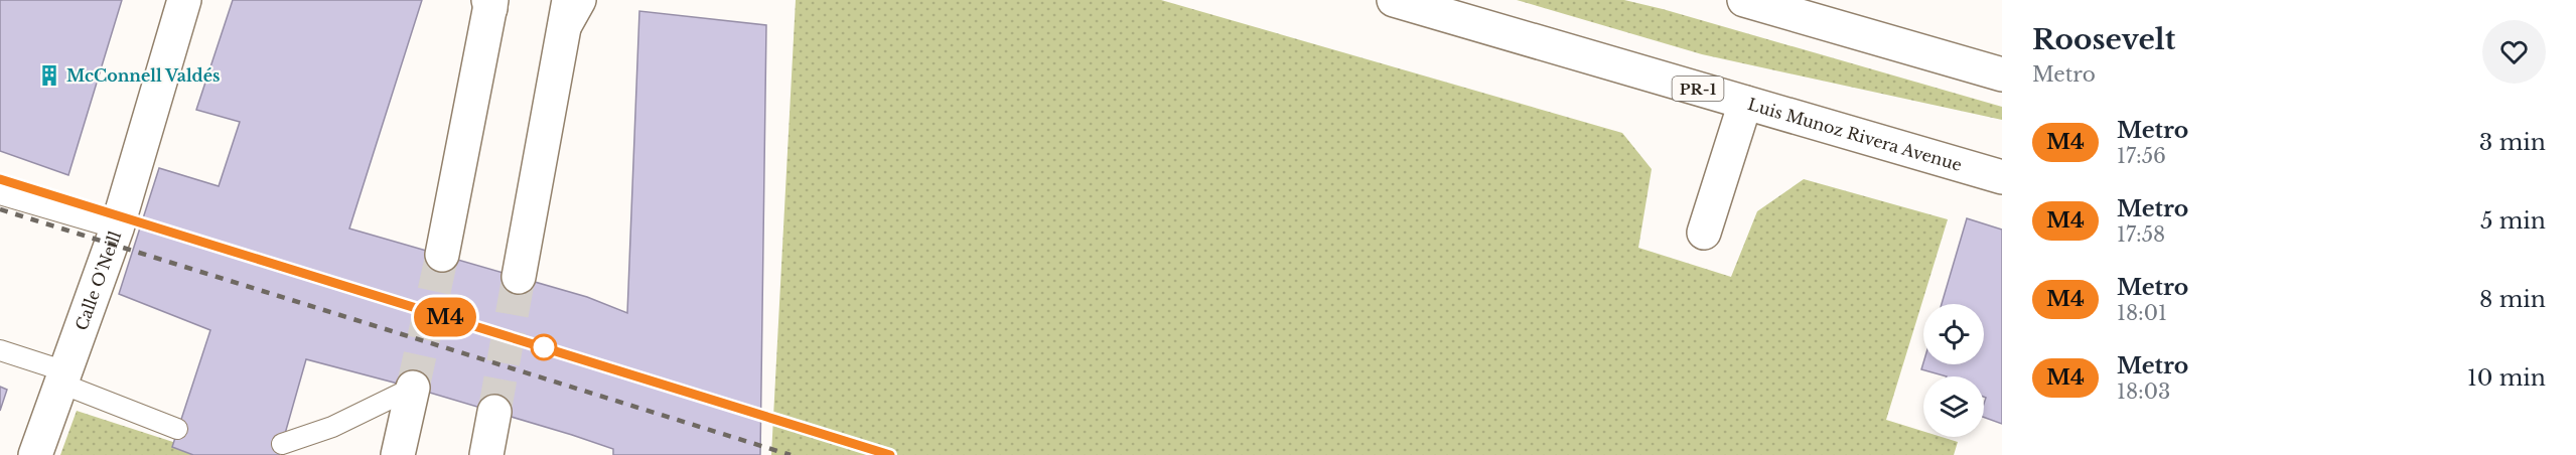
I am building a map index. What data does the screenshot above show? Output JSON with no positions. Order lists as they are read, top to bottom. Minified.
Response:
{"streets":{"main road":["PR-1","Luis Munoz Rivera Avenue","Calle O'Neill"]},"places":{"building":["McConnell Valdés"]},"lines":["metro line M4"],"page":{"on_map":"M4","heading":["Roosevelt","Metro"],"list":[{"mark":"M4","name":"Metro","note":"17:56","value":"3 min"},{"mark":"M4","name":"Metro","note":"17:58","value":"5 min"},{"mark":"M4","name":"Metro","note":"18:01","value":"8 min"},{"mark":"M4","name":"Metro","note":"18:03","value":"10 min"}]}}
